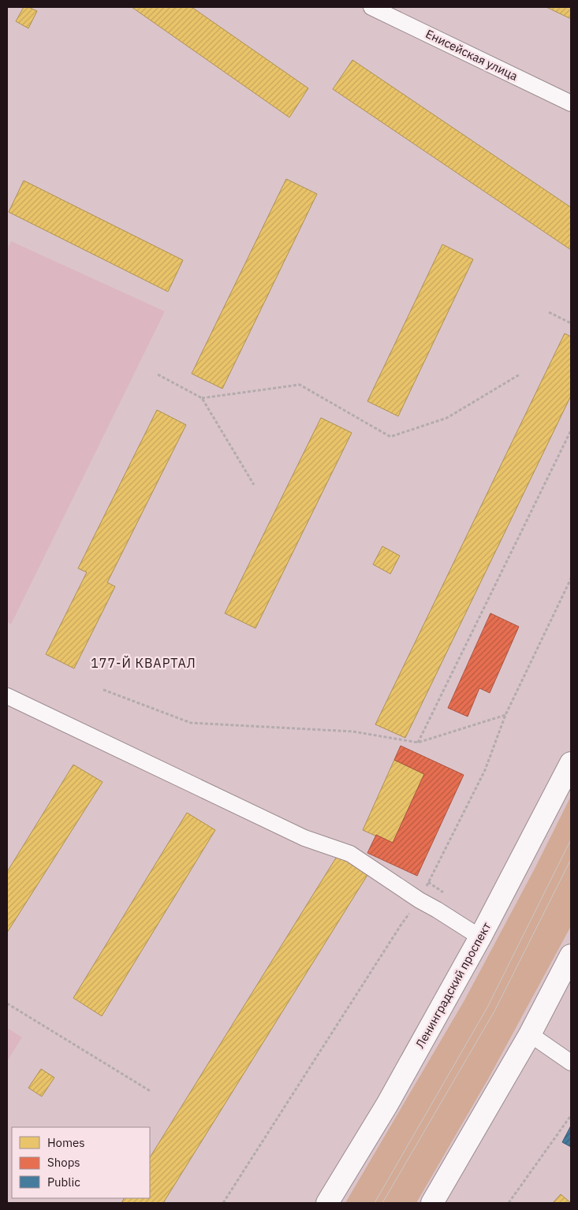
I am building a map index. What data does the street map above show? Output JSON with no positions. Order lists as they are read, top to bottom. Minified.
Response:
{"streets":{"main road":["Ленинградский проспект"],"street":["Енисейская улица"]},"districts":["177-Й КВАРТАЛ"],"legend":["Homes","Shops","Public"]}
